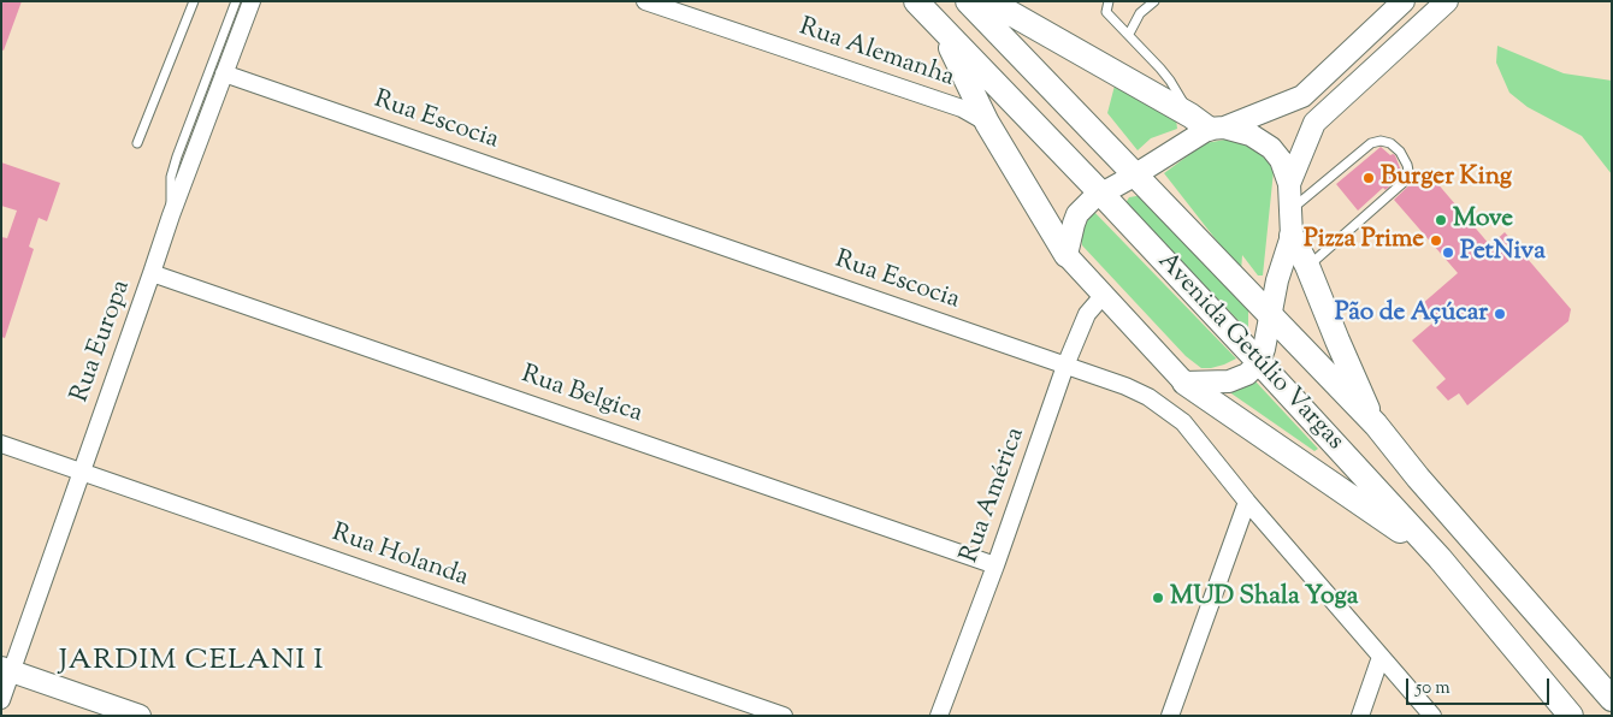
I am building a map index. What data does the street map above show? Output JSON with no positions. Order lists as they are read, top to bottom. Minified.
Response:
{"streets":{"main road":["Avenida Getúlio Vargas"],"street":["Rua Alemanha","Rua Escocia","Rua Europa","Rua Belgica","Rua América","Rua Holanda"]},"crossings":[["Rua Escocia","Rua Europa"],["Rua Escocia","Rua América"],["Rua Europa","Rua Belgica"],["Rua Europa","Rua Holanda"],["Rua Belgica","Rua América"]],"districts":["JARDIM CELANI I"],"places":["Burger King","Move","Pizza Prime","PetNiva","Pão de Açúcar","MUD Shala Yoga"],"scale_bar":"50 m"}
